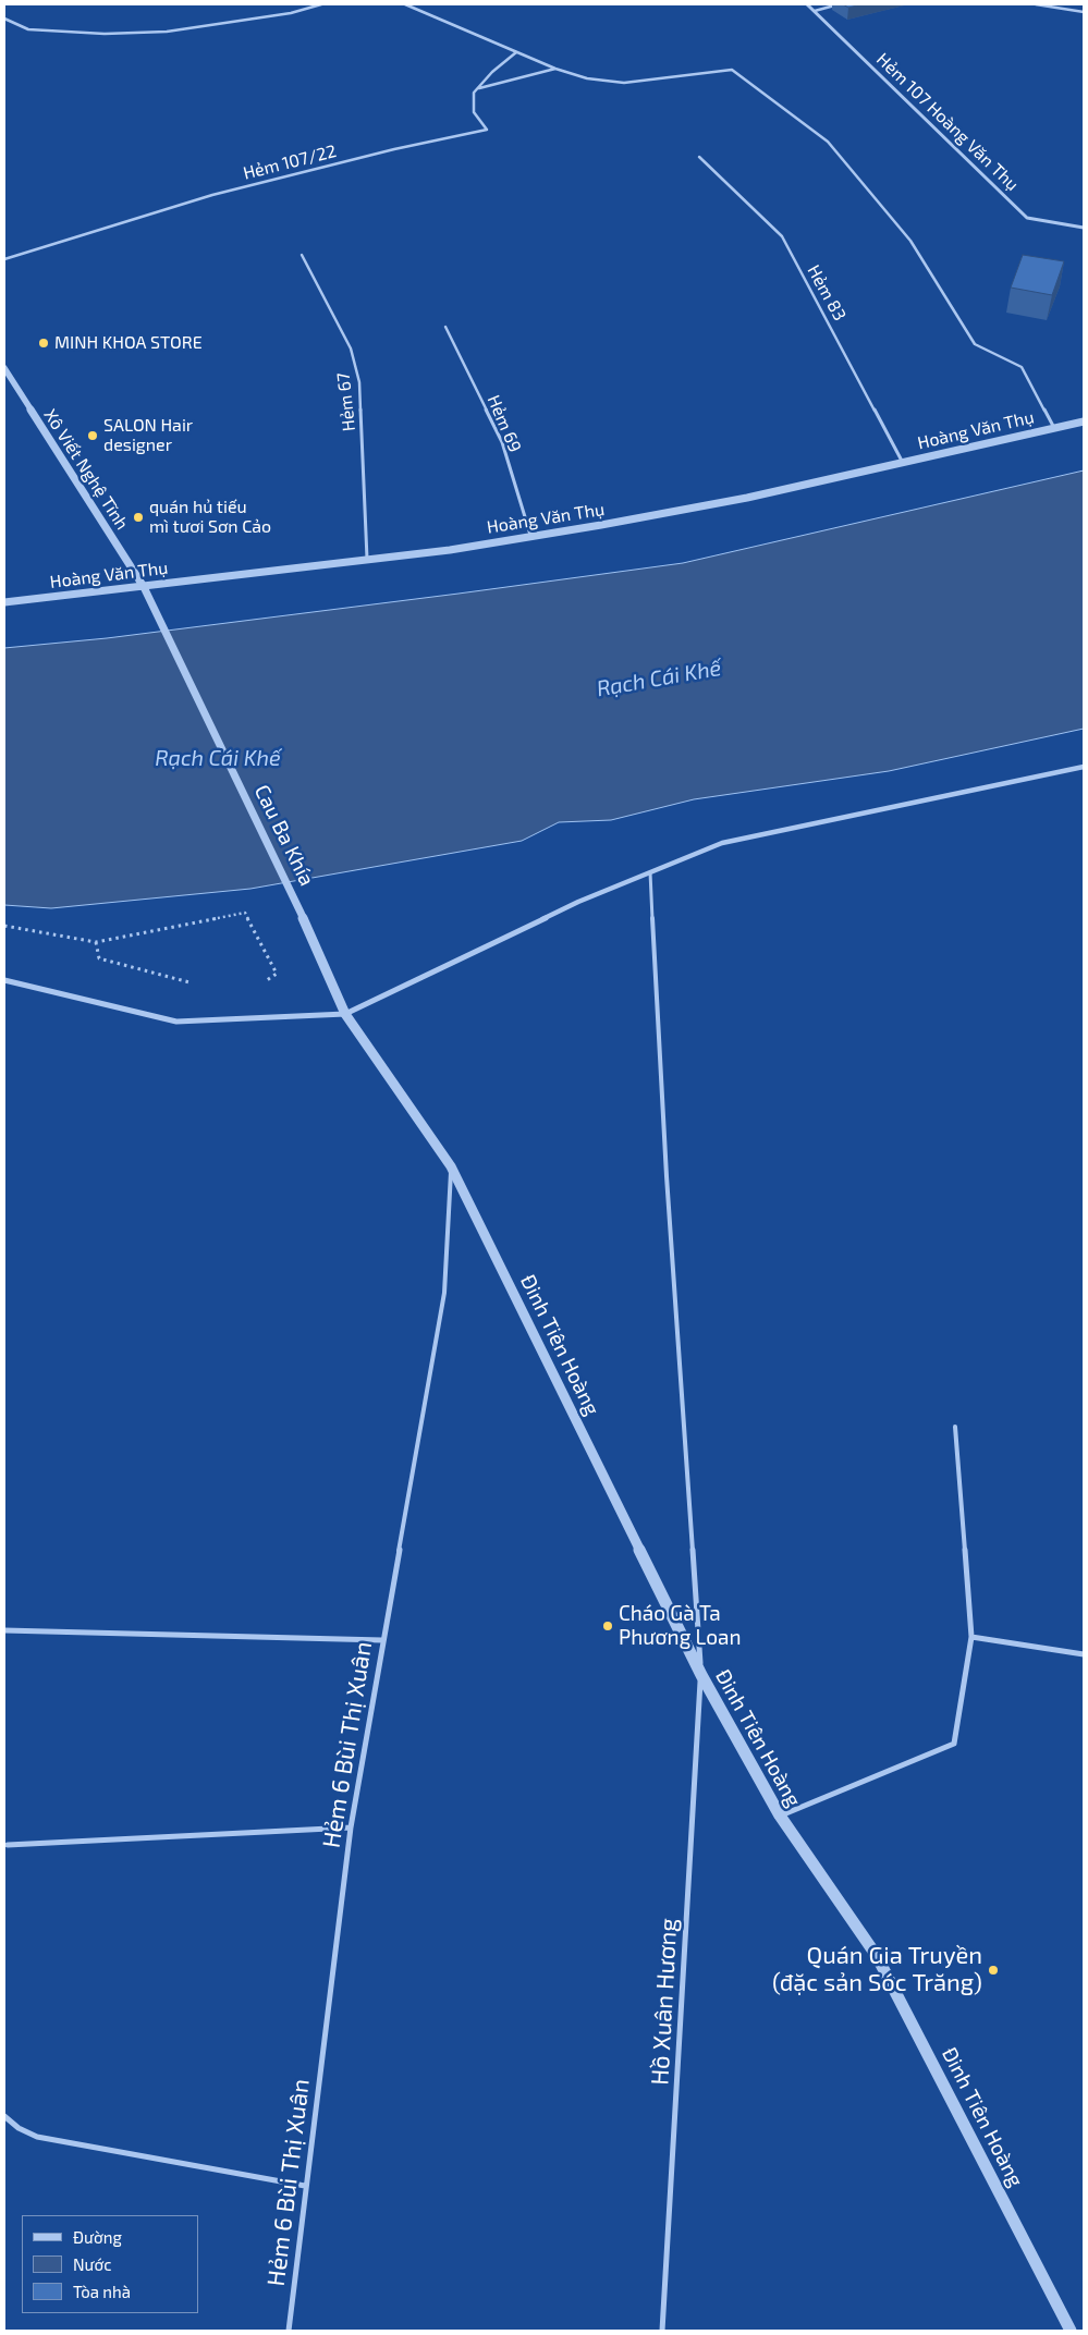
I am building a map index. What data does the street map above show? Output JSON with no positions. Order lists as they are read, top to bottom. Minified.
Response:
{"streets":{"street":["Hẻm 107 Hoàng Văn Thụ","Hoàng Văn Thụ","Xô Viết Nghệ Tĩnh","Cau Ba Khía","Đinh Tiên Hoàng"],"lane":["Hẻm 107/22","Hẻm 83","Hẻm 67","Hẻm 69","Hẻm 6 Bùi Thị Xuân","Hồ Xuân Hương"]},"crossings":[["Hẻm 83","Hoàng Văn Thụ"],["Hẻm 67","Hoàng Văn Thụ"],["Hẻm 69","Hoàng Văn Thụ"],["Hoàng Văn Thụ","Xô Viết Nghệ Tĩnh"],["Hoàng Văn Thụ","Cau Ba Khía"],["Xô Viết Nghệ Tĩnh","Cau Ba Khía"],["Cau Ba Khía","Đinh Tiên Hoàng"],["Đinh Tiên Hoàng","Hẻm 6 Bùi Thị Xuân"],["Đinh Tiên Hoàng","Hồ Xuân Hương"]],"water":["Rạch Cái Khế"],"places":["MINH KHOA STORE","SALON Hair designer","quán hủ tiếu mì tươi Sơn Cảo","Cháo Gà Ta Phương Loan","Quán Gia Truyền (đặc sản Sóc Trăng)"],"legend":["Đường","Nước","Tòa nhà"]}
